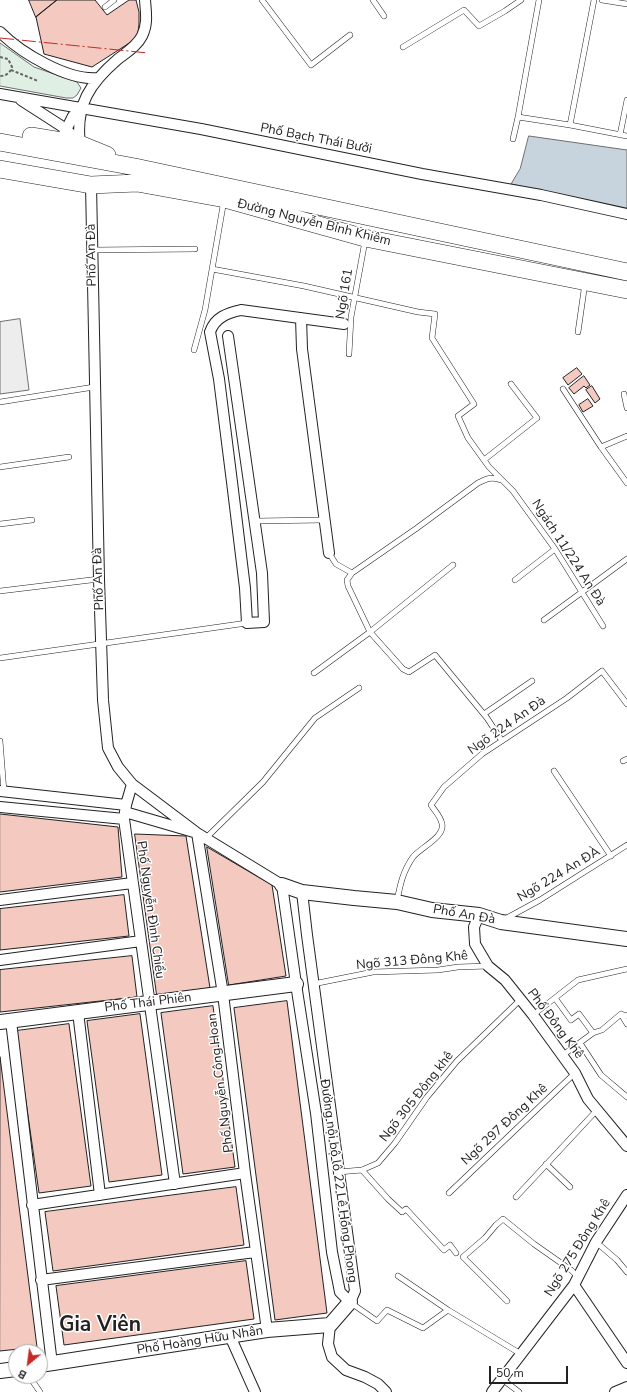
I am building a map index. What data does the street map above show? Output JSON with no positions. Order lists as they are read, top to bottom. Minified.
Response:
{"streets":{"highway":["Đường Nguyễn Bỉnh Khiêm"],"street":["Phố Bạch Thái Bưởi","Phố An Đà","Phố Nguyễn Đình Chiểu","Phố Thái Phiên","Phố Đông Khê","Phố Nguyễn Công Hoan","Đường nội bộ lô 22 Lê Hồng Phong","Ngõ 275 Đông Khê","Phố Hoàng Hữu Nhân"],"lane":["Ngõ 161","Ngách 11/224 An Đà","Ngõ 224 An Đà","Ngõ 224 An ĐÀ","Ngõ 313 Đông Khê","Ngõ 305 Đông khê","Ngõ 297 Đông Khê"]},"crossings":[["Đường Nguyễn Bỉnh Khiêm","Phố An Đà"],["Đường Nguyễn Bỉnh Khiêm","Ngõ 161"],["Phố An Đà","Ngõ 224 An Đà"],["Phố An Đà","Ngõ 224 An ĐÀ"],["Phố An Đà","Phố Nguyễn Đình Chiểu"],["Phố An Đà","Phố Đông Khê"],["Phố An Đà","Phố Nguyễn Công Hoan"],["Phố An Đà","Đường nội bộ lô 22 Lê Hồng Phong"],["Ngõ 161","Ngách 11/224 An Đà"],["Phố Nguyễn Đình Chiểu","Phố Thái Phiên"],["Ngõ 313 Đông Khê","Phố Đông Khê"],["Ngõ 313 Đông Khê","Đường nội bộ lô 22 Lê Hồng Phong"],["Phố Thái Phiên","Phố Nguyễn Công Hoan"],["Phố Thái Phiên","Đường nội bộ lô 22 Lê Hồng Phong"],["Phố Đông Khê","Ngõ 305 Đông khê"],["Phố Đông Khê","Ngõ 297 Đông Khê"],["Phố Nguyễn Công Hoan","Phố Hoàng Hữu Nhân"],["Ngõ 305 Đông khê","Đường nội bộ lô 22 Lê Hồng Phong"]],"districts":["Gia Viên"],"scale_bar":"50 m","north":"bottom left"}
